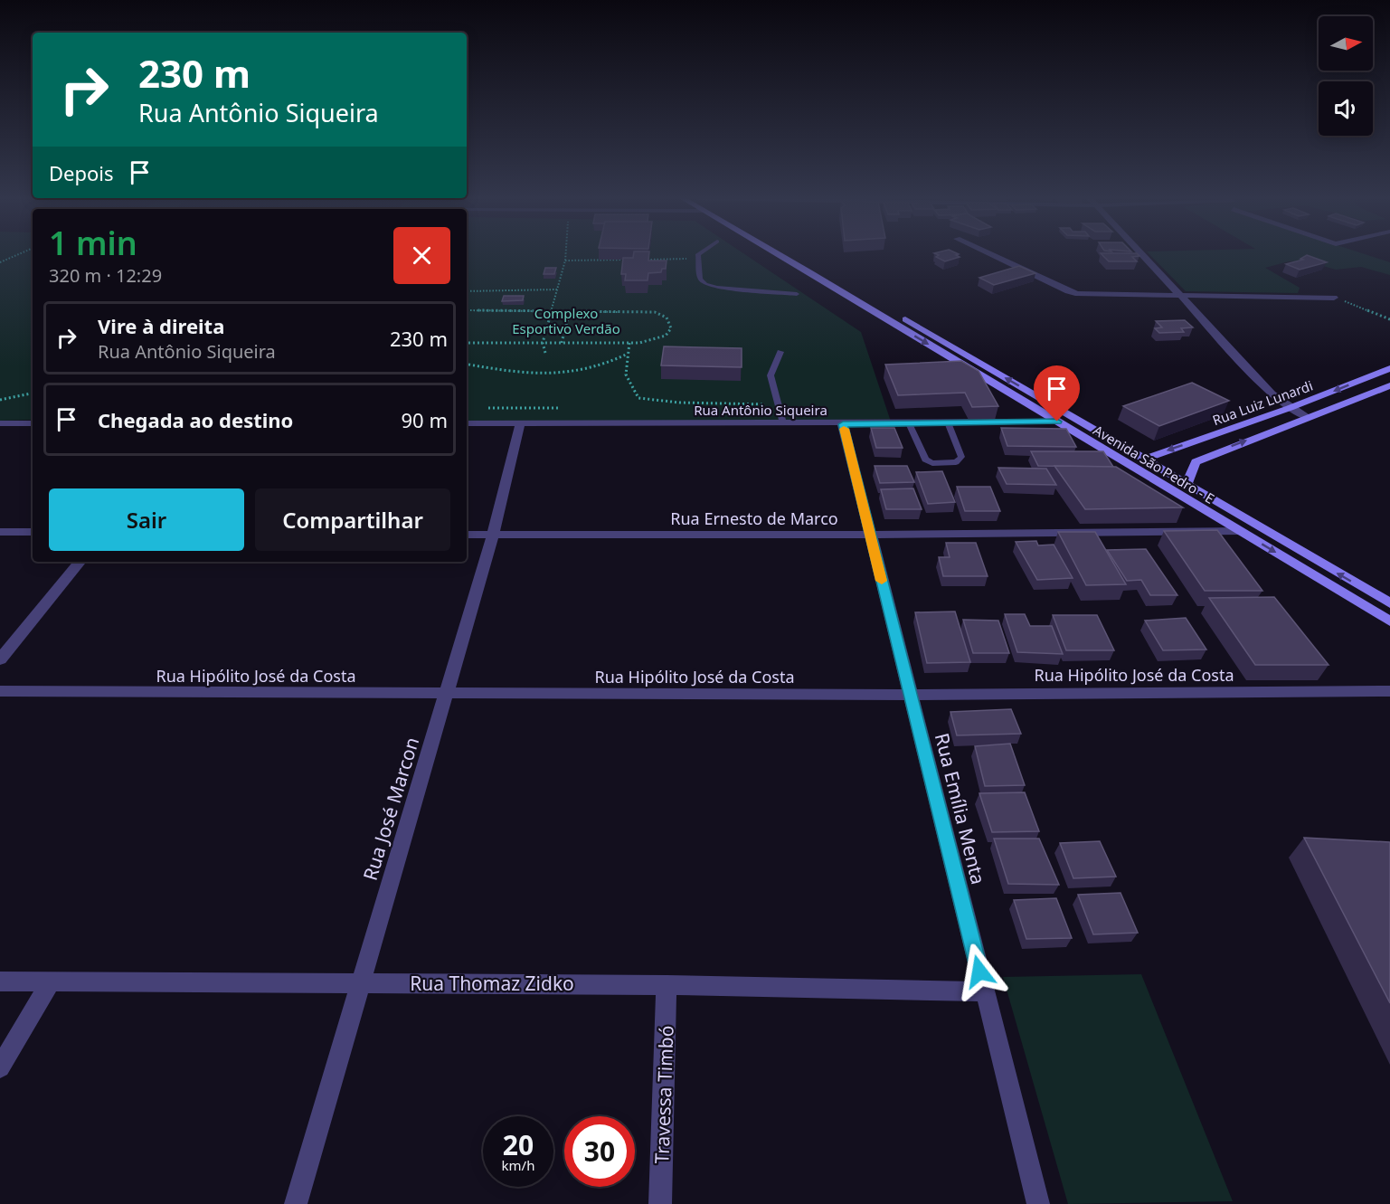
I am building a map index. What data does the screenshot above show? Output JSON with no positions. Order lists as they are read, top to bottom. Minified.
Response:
{"streets":{"main road":["Rua Luiz Lunardi","Avenida São Pedro - E"],"street":["Rua Antônio Siqueira","Rua Ernesto de Marco","Rua Hipólito José da Costa","Rua José Marcon","Rua Emília Menta","Rua Thomaz Zidko","Travessa Timbó"]},"crossings":[["Rua Luiz Lunardi","Avenida São Pedro - E"],["Rua Antônio Siqueira","Avenida São Pedro - E"],["Rua Antônio Siqueira","Rua José Marcon"],["Rua Antônio Siqueira","Rua Emília Menta"],["Avenida São Pedro - E","Rua Ernesto de Marco"],["Rua Ernesto de Marco","Rua José Marcon"],["Rua Ernesto de Marco","Rua Emília Menta"],["Rua Hipólito José da Costa","Rua José Marcon"],["Rua Hipólito José da Costa","Rua Emília Menta"],["Rua José Marcon","Rua Thomaz Zidko"],["Rua Emília Menta","Rua Thomaz Zidko"],["Rua Thomaz Zidko","Travessa Timbó"]],"parks":["Complexo Esportivo Verdão"],"north":"right","page":{"turn":["230 m","Rua Antônio Siqueira"],"then":"Depois","heading":["1 min","320 m · 12:29"],"list":[{"name":"Vire à direita","note":"Rua Antônio Siqueira","value":"230 m"},{"name":"Chegada ao destino","value":"90 m"}],"buttons":["Sair","Compartilhar"],"speed":"20 km/h","limit":"30"}}
